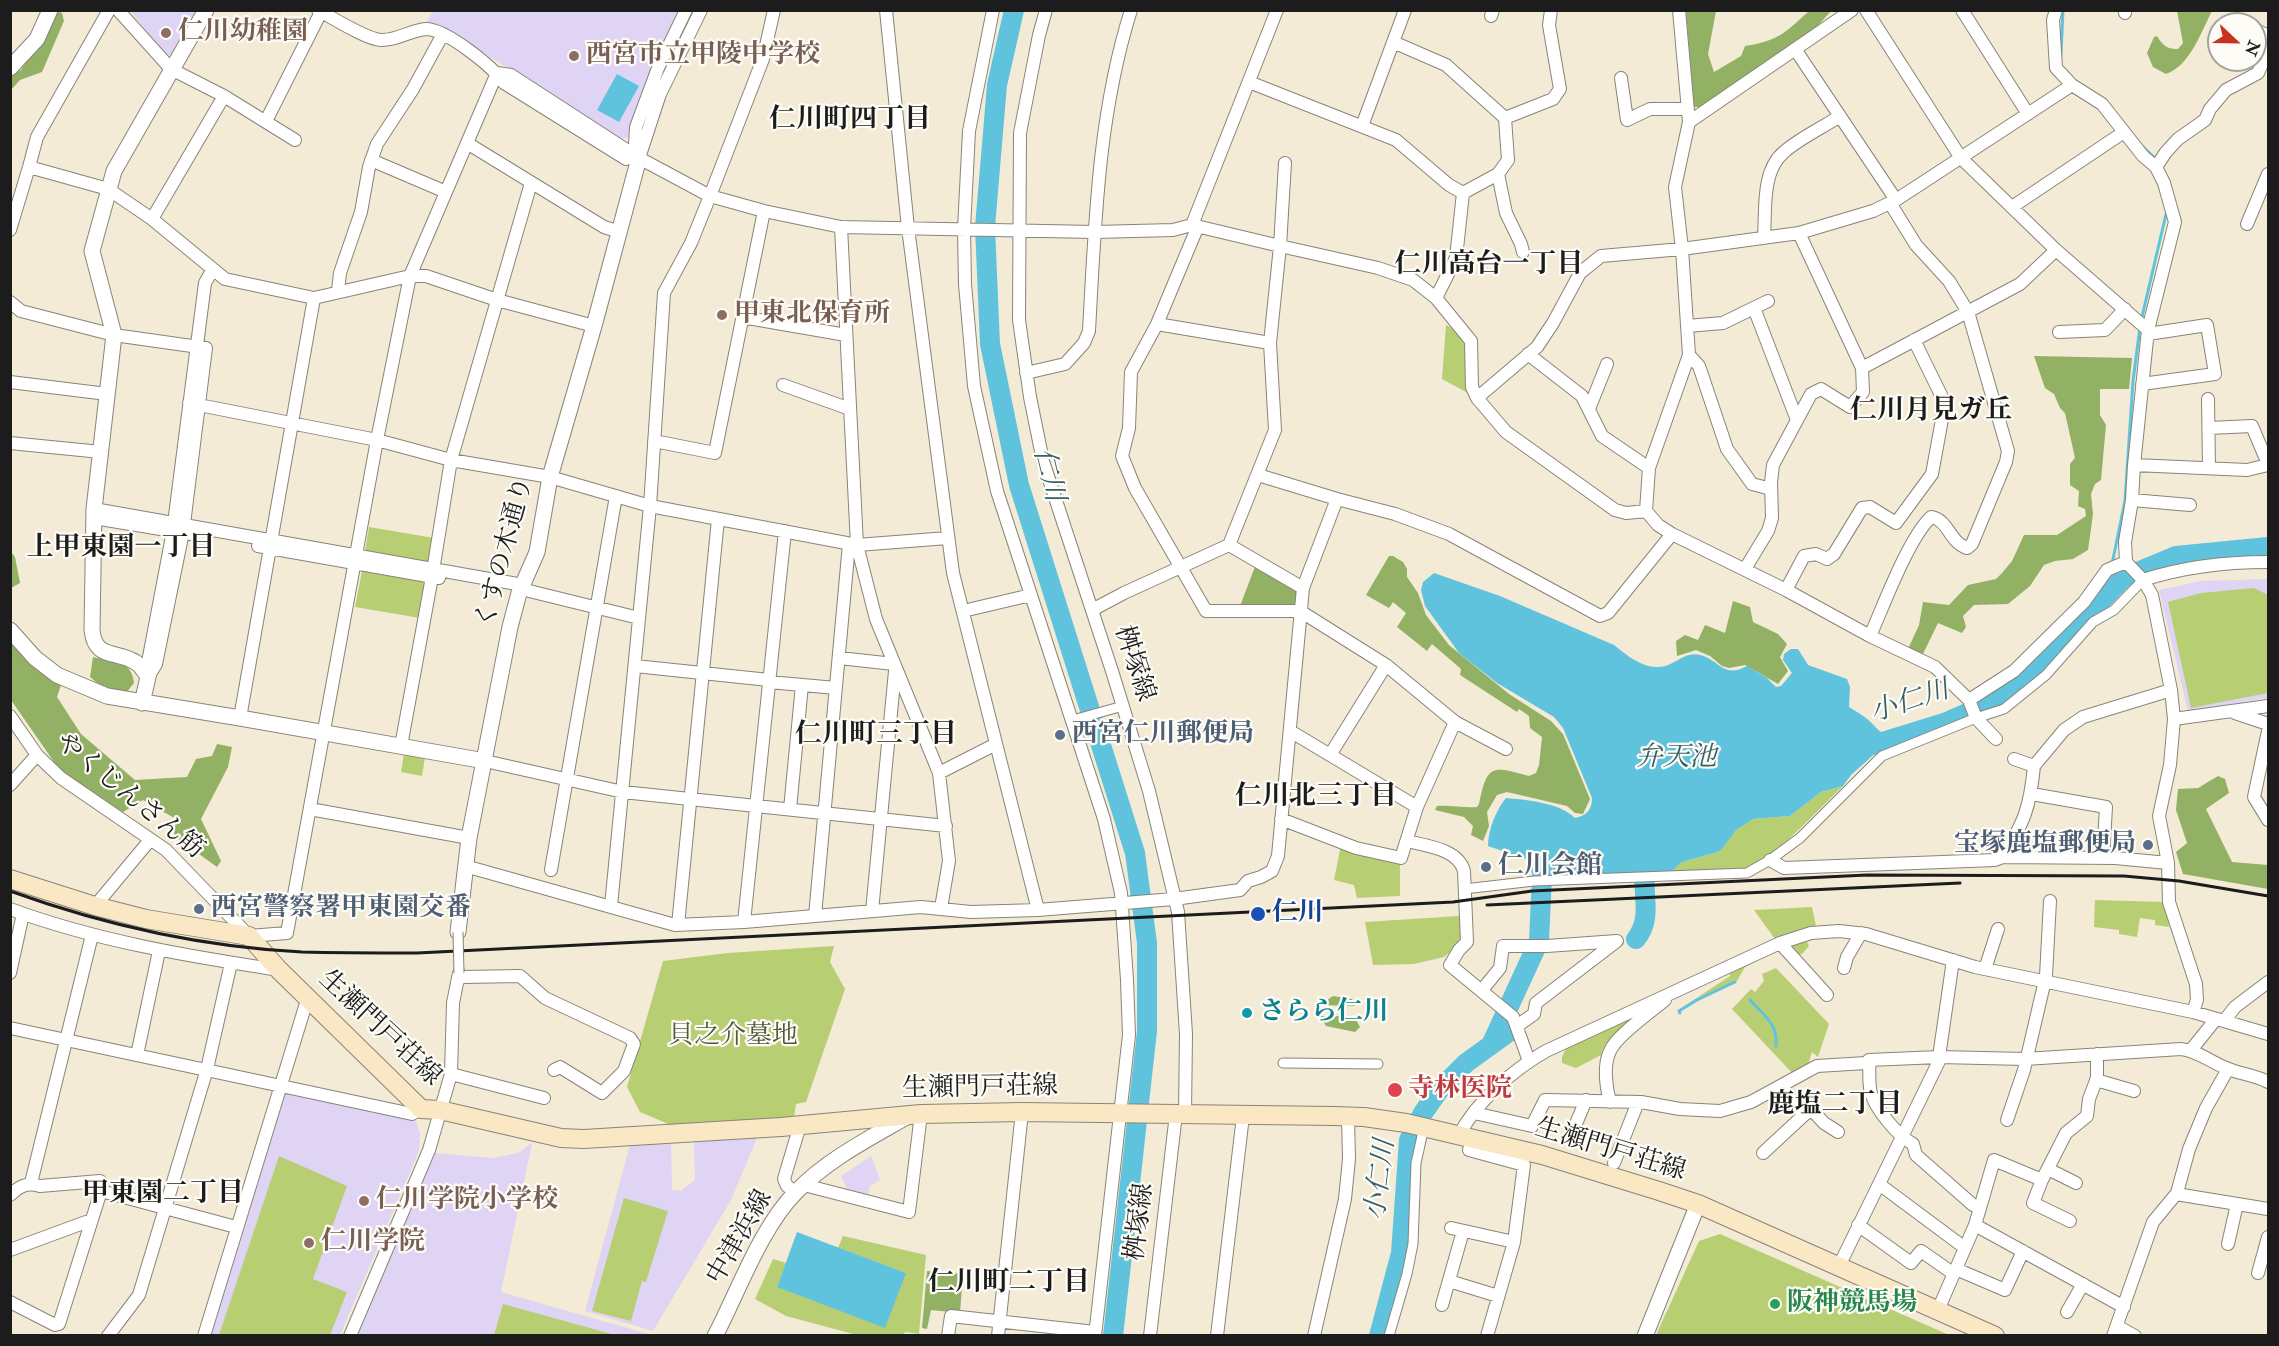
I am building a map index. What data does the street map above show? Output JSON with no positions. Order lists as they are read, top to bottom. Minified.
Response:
{"streets":{"main road":["生瀬門戸荘線"],"street":["くすの木通り","桝塚線","やくじんさん筋","中津浜線"]},"crossings":[["桝塚線","生瀬門戸荘線"],["やくじんさん筋","生瀬門戸荘線"],["生瀬門戸荘線","中津浜線"]],"districts":["仁川町四丁目","仁川高台一丁目","仁川月見ガ丘","上甲東園一丁目","仁川町三丁目","仁川北三丁目","鹿塩二丁目","甲東園二丁目","仁川町二丁目"],"water":["仁川","小仁川","弁天池"],"parks":["貝之介墓地"],"places":["仁川幼稚園","西宮市立甲陵中学校","甲東北保育所","西宮仁川郵便局","宝塚鹿塩郵便局","仁川会館","西宮警察署甲東園交番","仁川","さらら仁川","寺林医院","仁川学院小学校","仁川学院","阪神競馬場"],"north":"right"}
